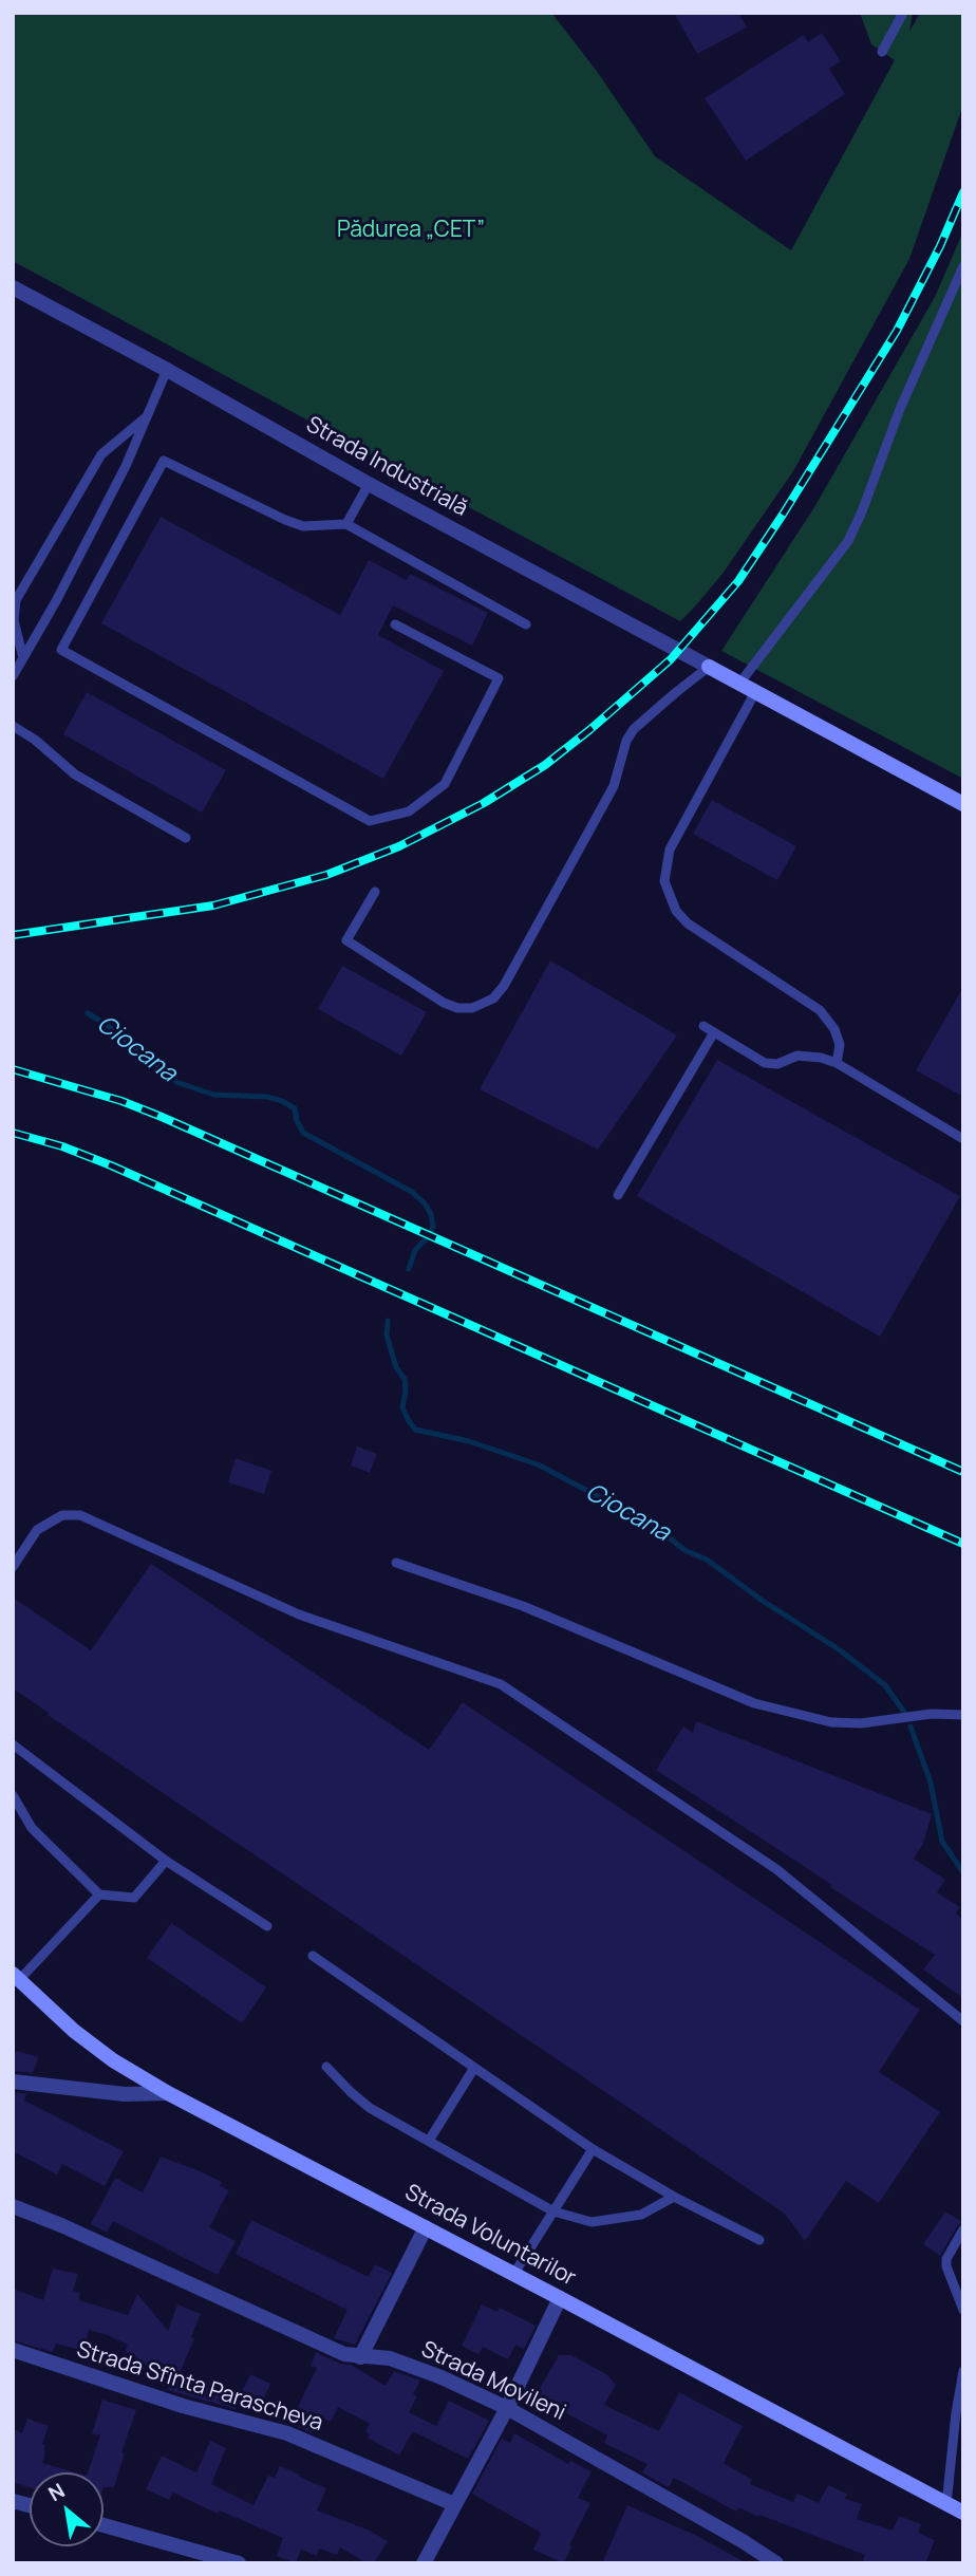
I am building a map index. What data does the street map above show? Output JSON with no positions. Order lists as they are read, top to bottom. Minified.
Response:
{"streets":{"main road":["Strada Industrială","Strada Voluntarilor"],"street":["Strada Movileni","Strada Sfînta Parascheva"]},"water":["Ciocana"],"parks":["Pădurea „CET”"],"north":"top left"}
